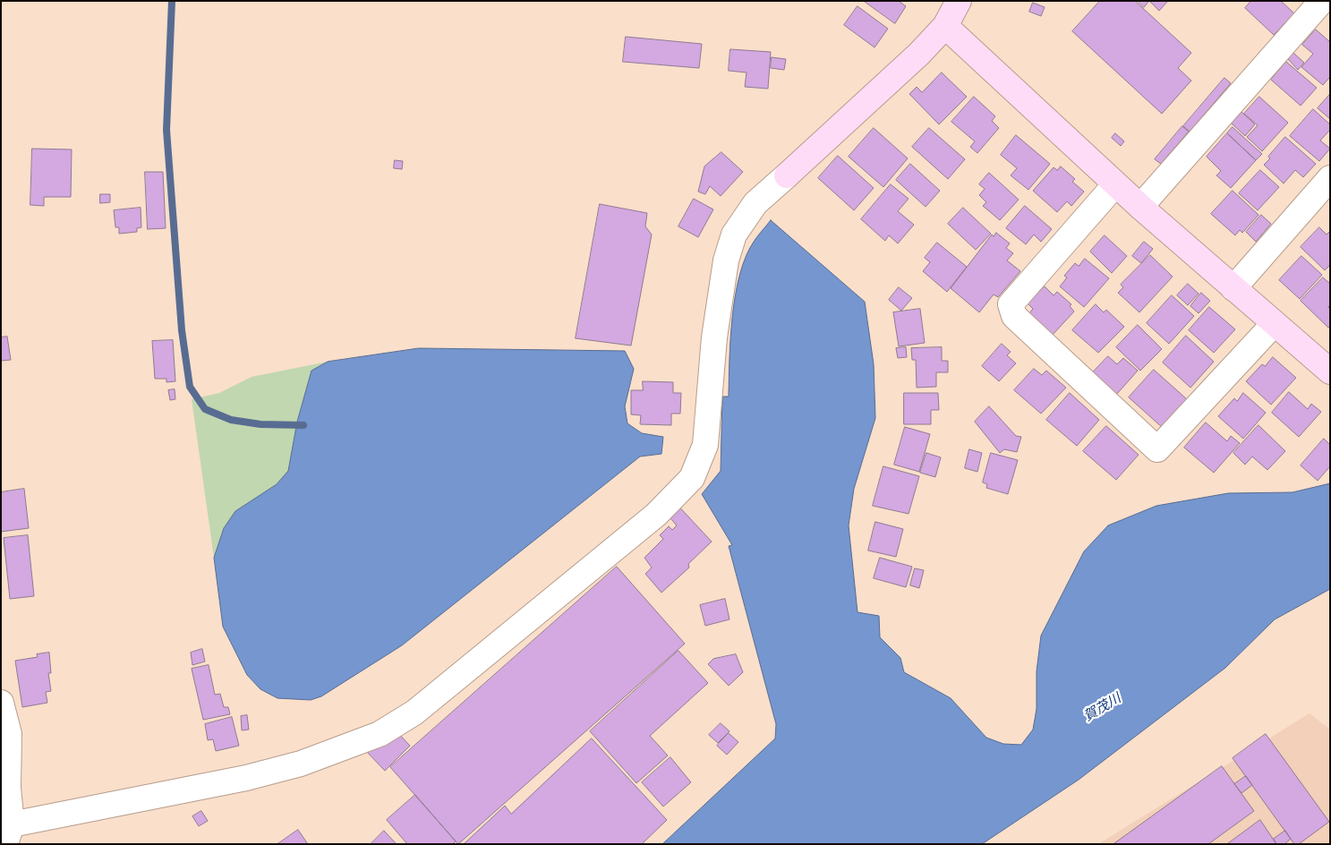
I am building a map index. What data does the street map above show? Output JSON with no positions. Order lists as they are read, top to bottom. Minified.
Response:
{"water":["賀茂川"]}
